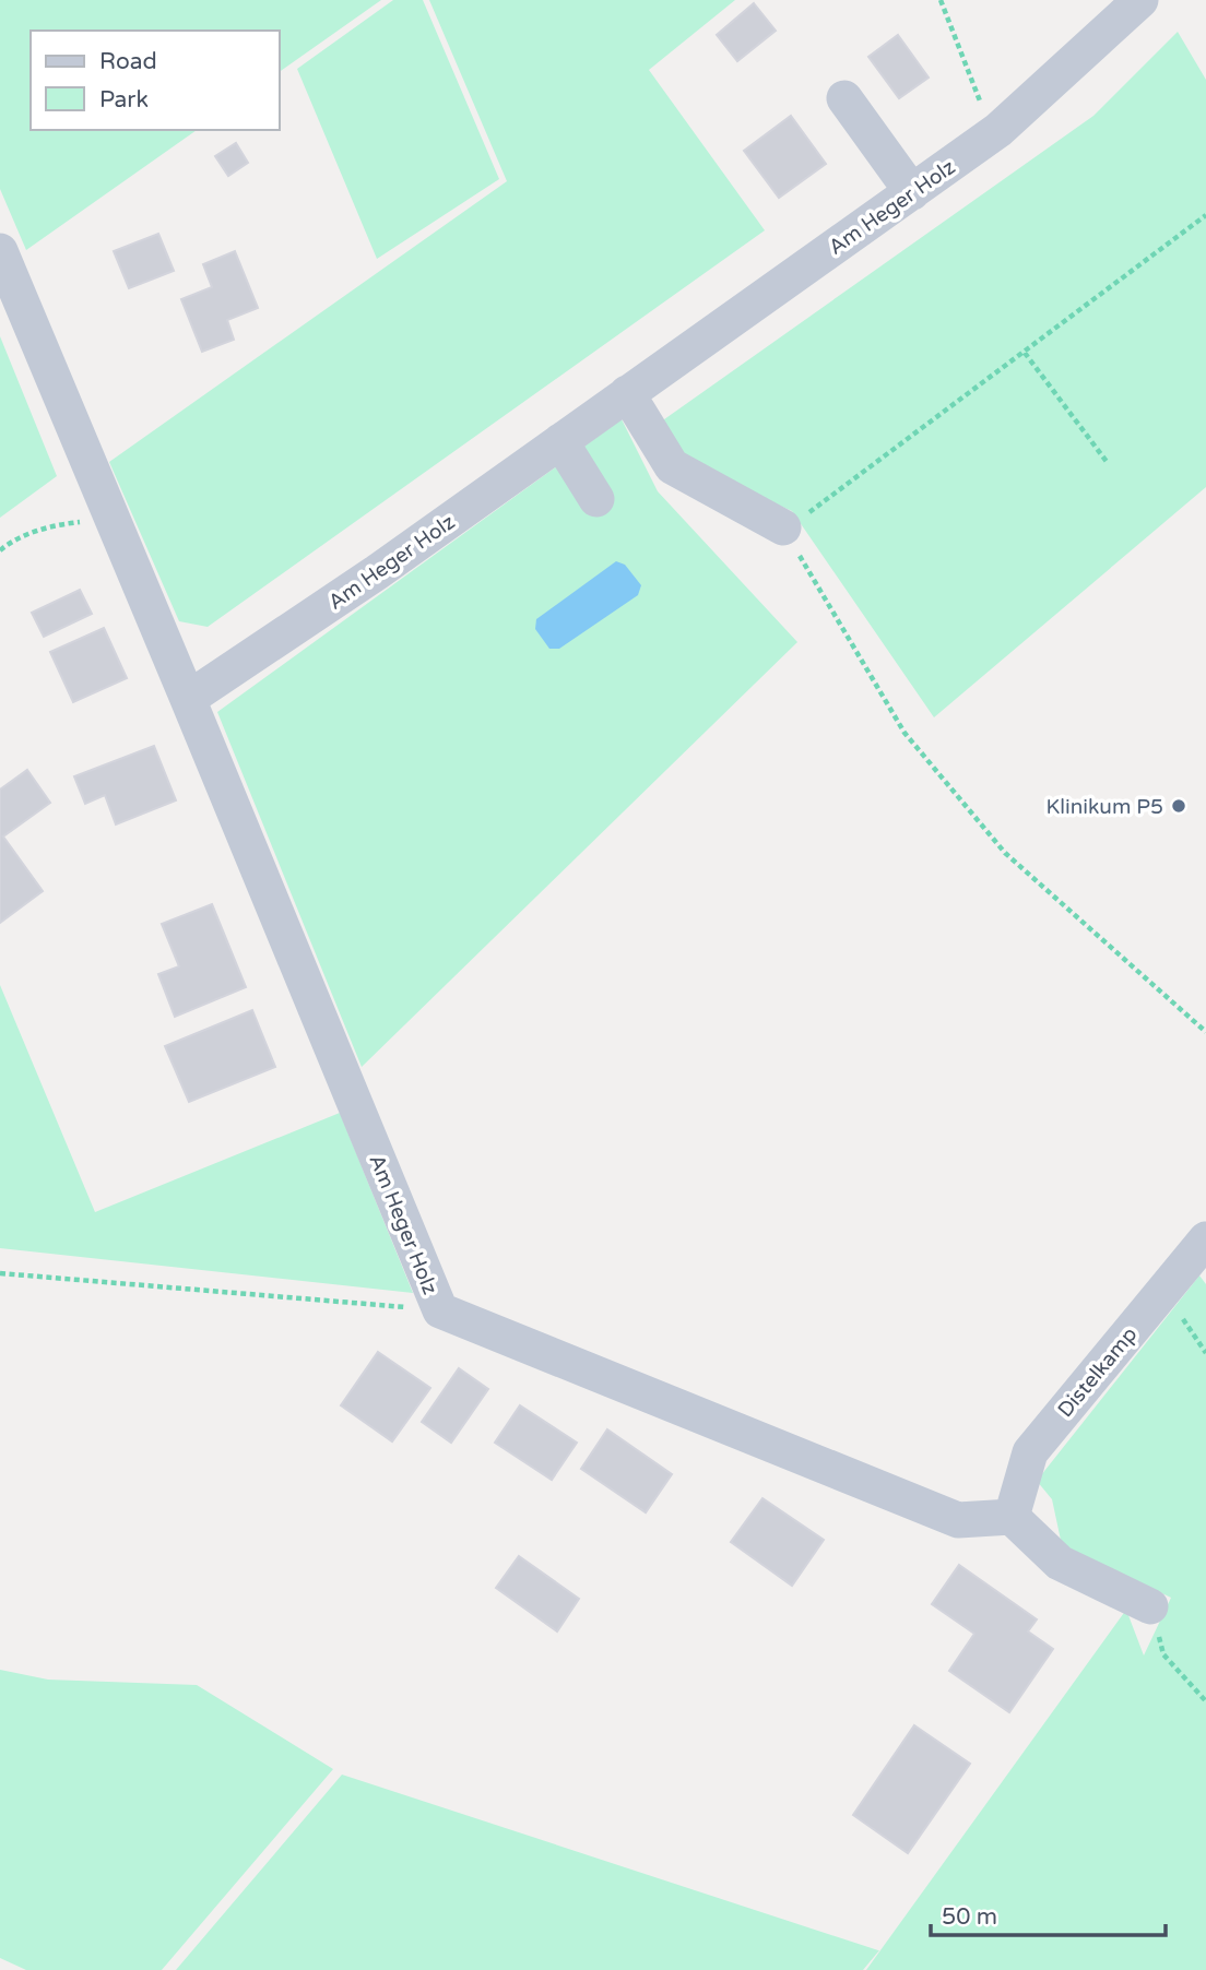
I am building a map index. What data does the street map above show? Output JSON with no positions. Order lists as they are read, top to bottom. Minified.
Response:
{"streets":{"street":["Am Heger Holz","Distelkamp"]},"crossings":[["Am Heger Holz","Distelkamp"]],"places":["Klinikum P5"],"legend":["Road","Park"],"scale_bar":"50 m"}
